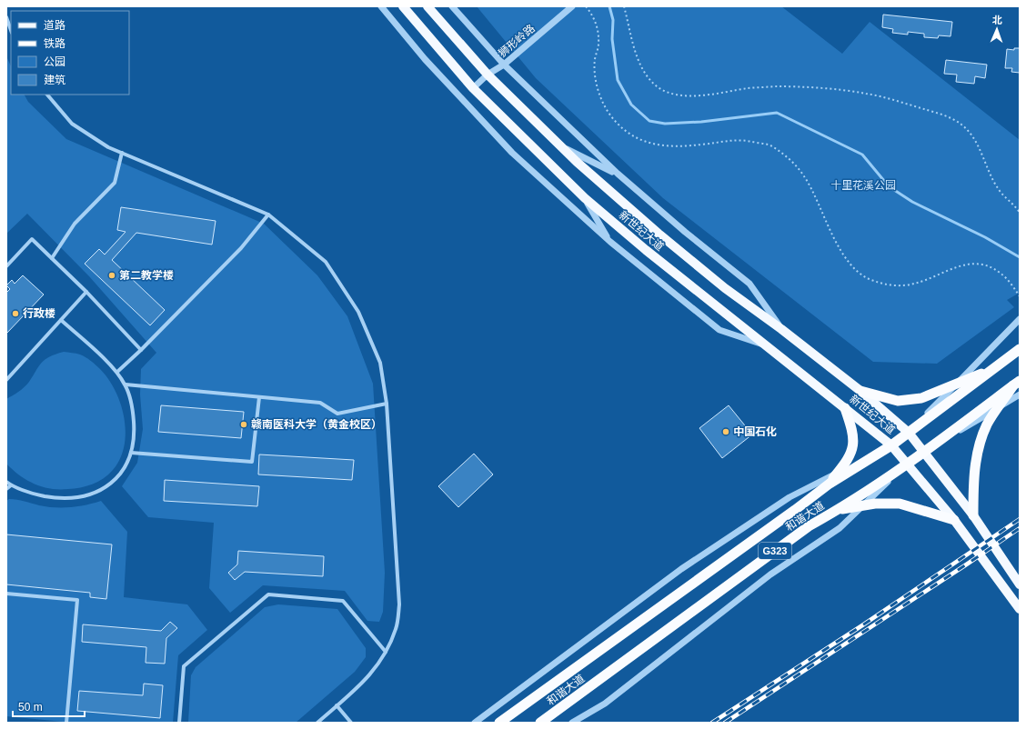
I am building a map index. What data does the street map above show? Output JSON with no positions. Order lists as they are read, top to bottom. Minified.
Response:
{"streets":{"highway":["和谐大道","G323"],"main road":["新世纪大道"],"street":["狮形岭路"]},"crossings":[["狮形岭路","新世纪大道"],["新世纪大道","和谐大道"],["新世纪大道","G323"],["和谐大道","G323"]],"parks":["十里花溪公园"],"places":["第二教学楼","行政楼","赣南医科大学（黄金校区）","中国石化"],"legend":["道路","铁路","公园","建筑"],"scale_bar":"50 m","north":"top"}
